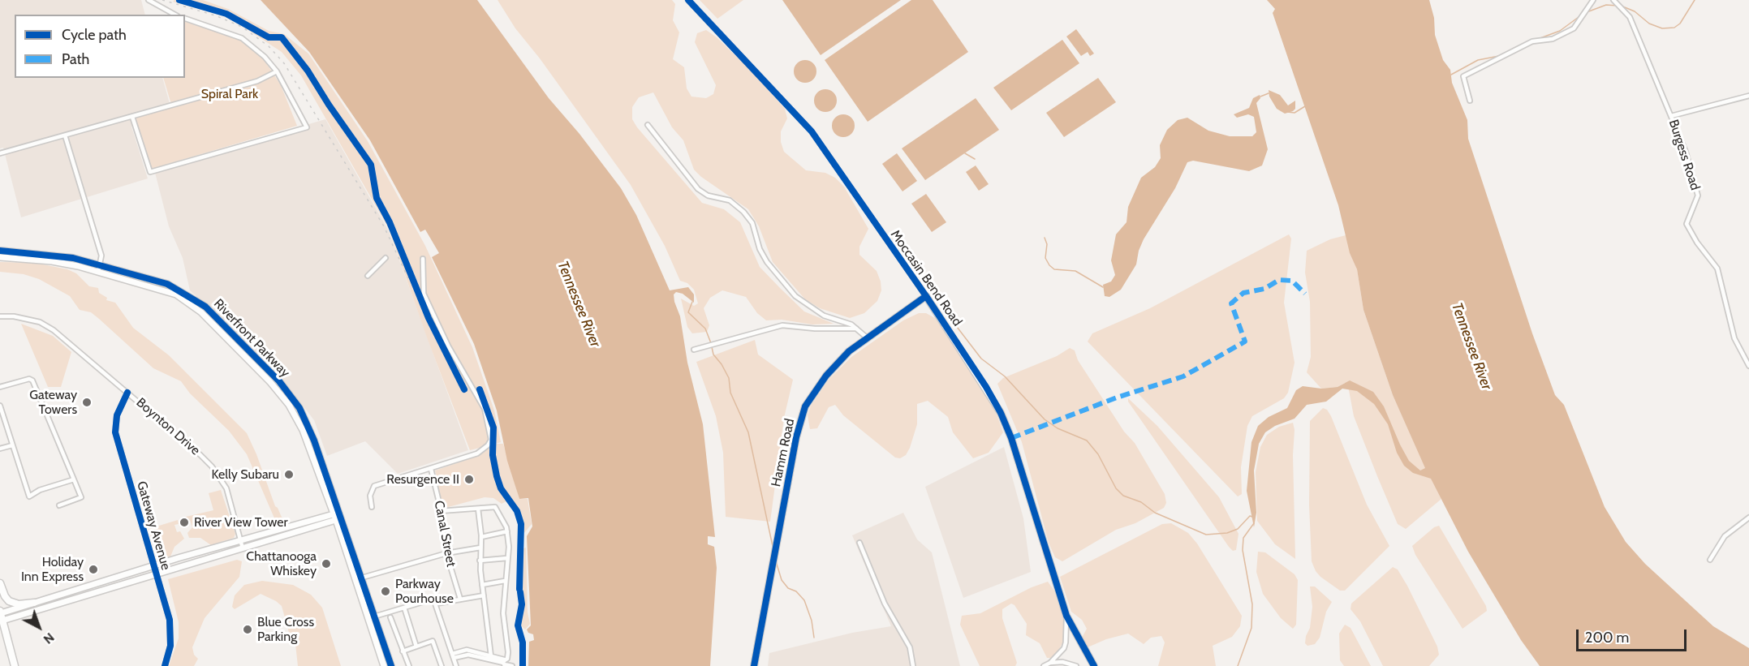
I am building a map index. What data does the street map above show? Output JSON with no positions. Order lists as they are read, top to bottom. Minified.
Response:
{"streets":{"main road":["Moccasin Bend Road","Riverfront Parkway","Hamm Road"],"street":["Burgess Road","Boynton Drive","Gateway Avenue","Canal Street"]},"crossings":[["Moccasin Bend Road","Hamm Road"],["Boynton Drive","Gateway Avenue"]],"water":["Tennessee River"],"parks":["Spiral Park"],"places":["Gateway Towers","Kelly Subaru","Resurgence II","River View Tower","Chattanooga Whiskey","Holiday Inn Express","Parkway Pourhouse","Blue Cross Parking"],"legend":["Cycle path","Path"],"scale_bar":"200 m","north":"bottom right"}
